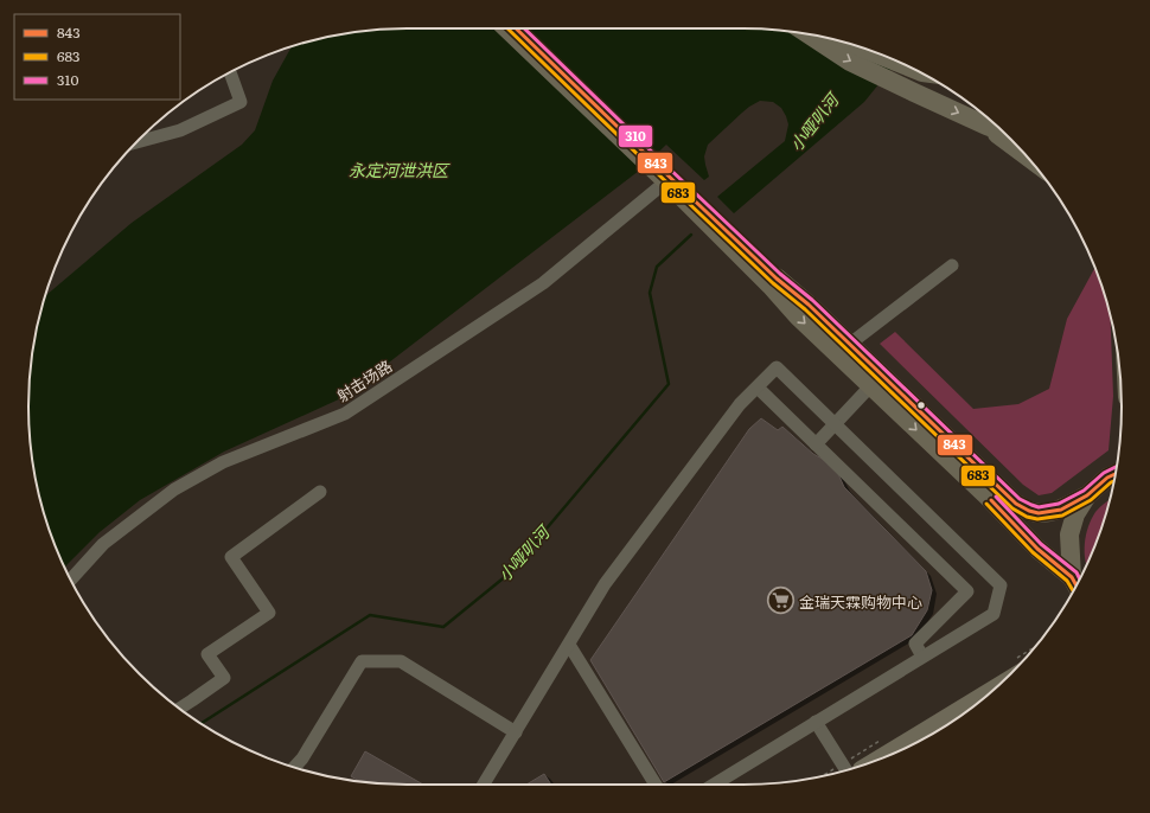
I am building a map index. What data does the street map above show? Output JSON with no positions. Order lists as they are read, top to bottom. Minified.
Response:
{"streets":{"street":["射击场路"]},"water":["小哑叭河","永定河泄洪区"],"places":{"supermarket":["金瑞天霖购物中心"]},"lines":["transit line 843","transit line 683","transit line 310"],"legend":["843","683","310"]}
